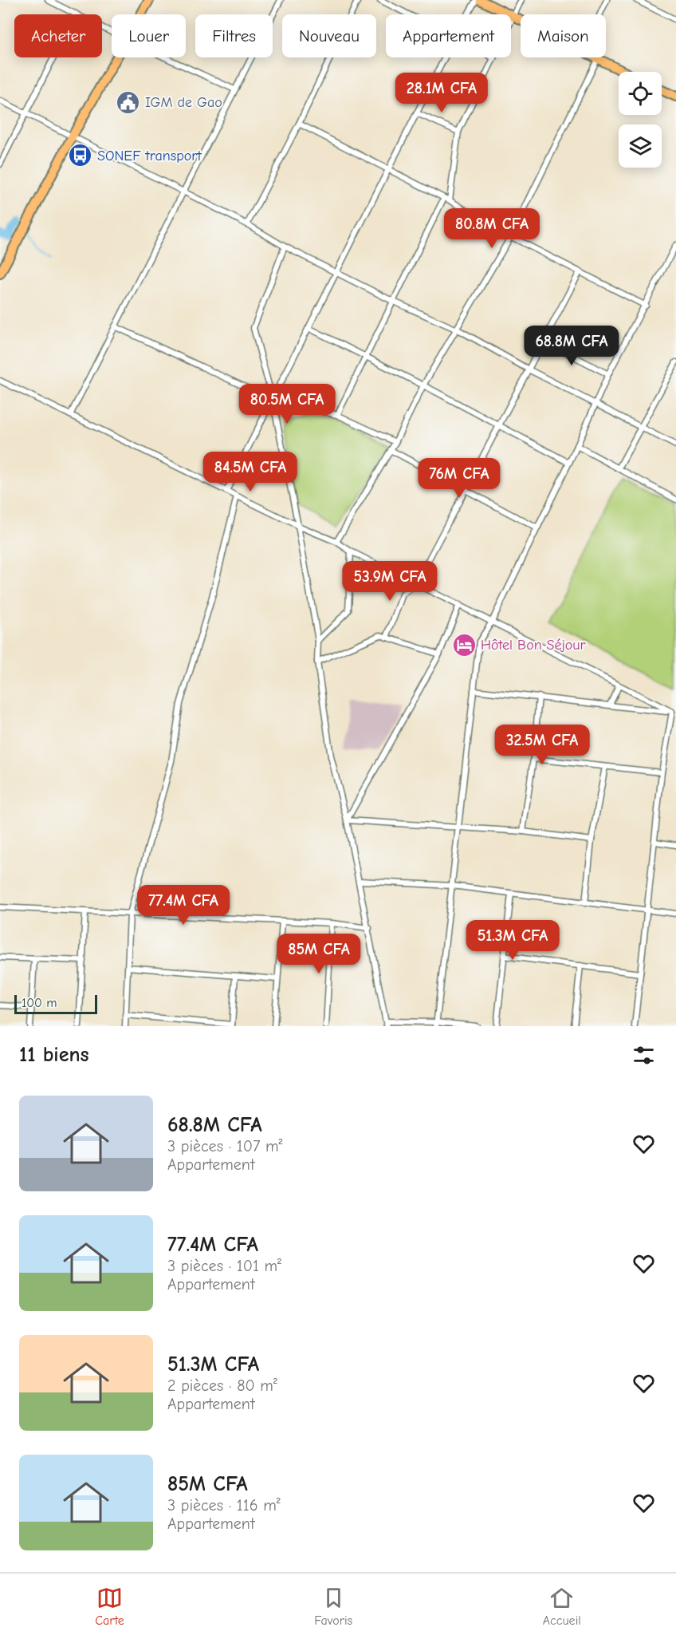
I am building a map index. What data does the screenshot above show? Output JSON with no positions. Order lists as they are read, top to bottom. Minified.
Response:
{"places":{"public building":["IGM de Gao"],"bus stop":["SONEF transport"],"hotel":["Hôtel Bon Séjour"]},"scale_bar":"100 m","page":{"chip":["Acheter","Louer","Filtres","Nouveau","Appartement","Maison"],"price":["28.1M CFA","80.8M CFA","68.8M CFA","80.5M CFA","84.5M CFA","76M CFA","53.9M CFA","32.5M CFA","77.4M CFA","51.3M CFA","85M CFA"],"scale":"100 m","heading":"11 biens","list":[{"name":"68.8M CFA","note":"3 pièces · 107 m² · Appartement"},{"name":"77.4M CFA","note":"3 pièces · 101 m² · Appartement"},{"name":"51.3M CFA","note":"2 pièces · 80 m² · Appartement"},{"name":"85M CFA","note":"3 pièces · 116 m² · Appartement"}],"tabs":["Carte","Favoris","Accueil"]}}
